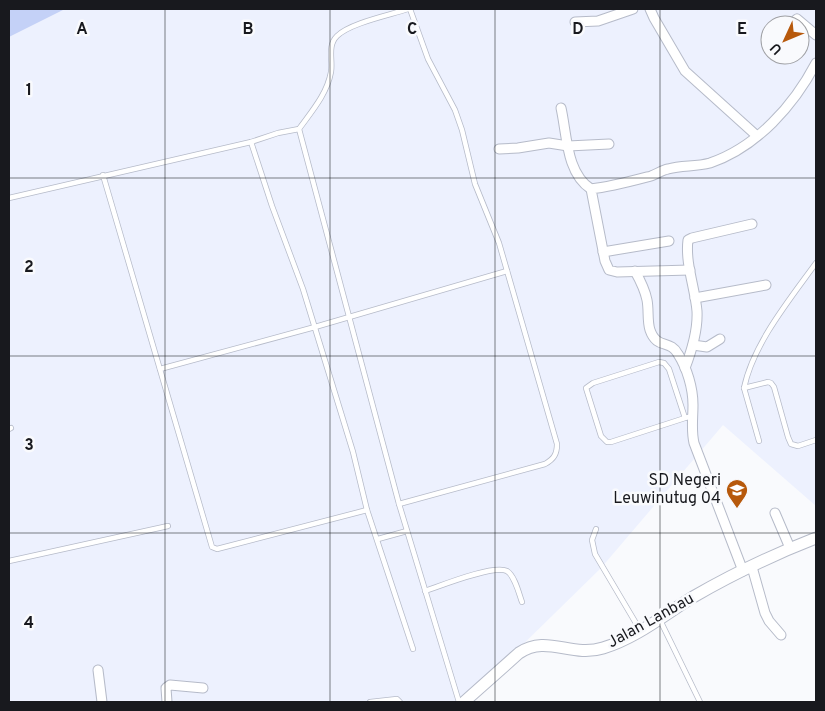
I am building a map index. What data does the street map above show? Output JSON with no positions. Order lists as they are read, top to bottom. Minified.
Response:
{"streets":{"street":["Jalan Lanbau"]},"places":{"school or university":["SD Negeri Leuwinutug 04"]},"north":"bottom left","grid":{"columns":["A","B","C","D","E"],"rows":["1","2","3","4"]}}
